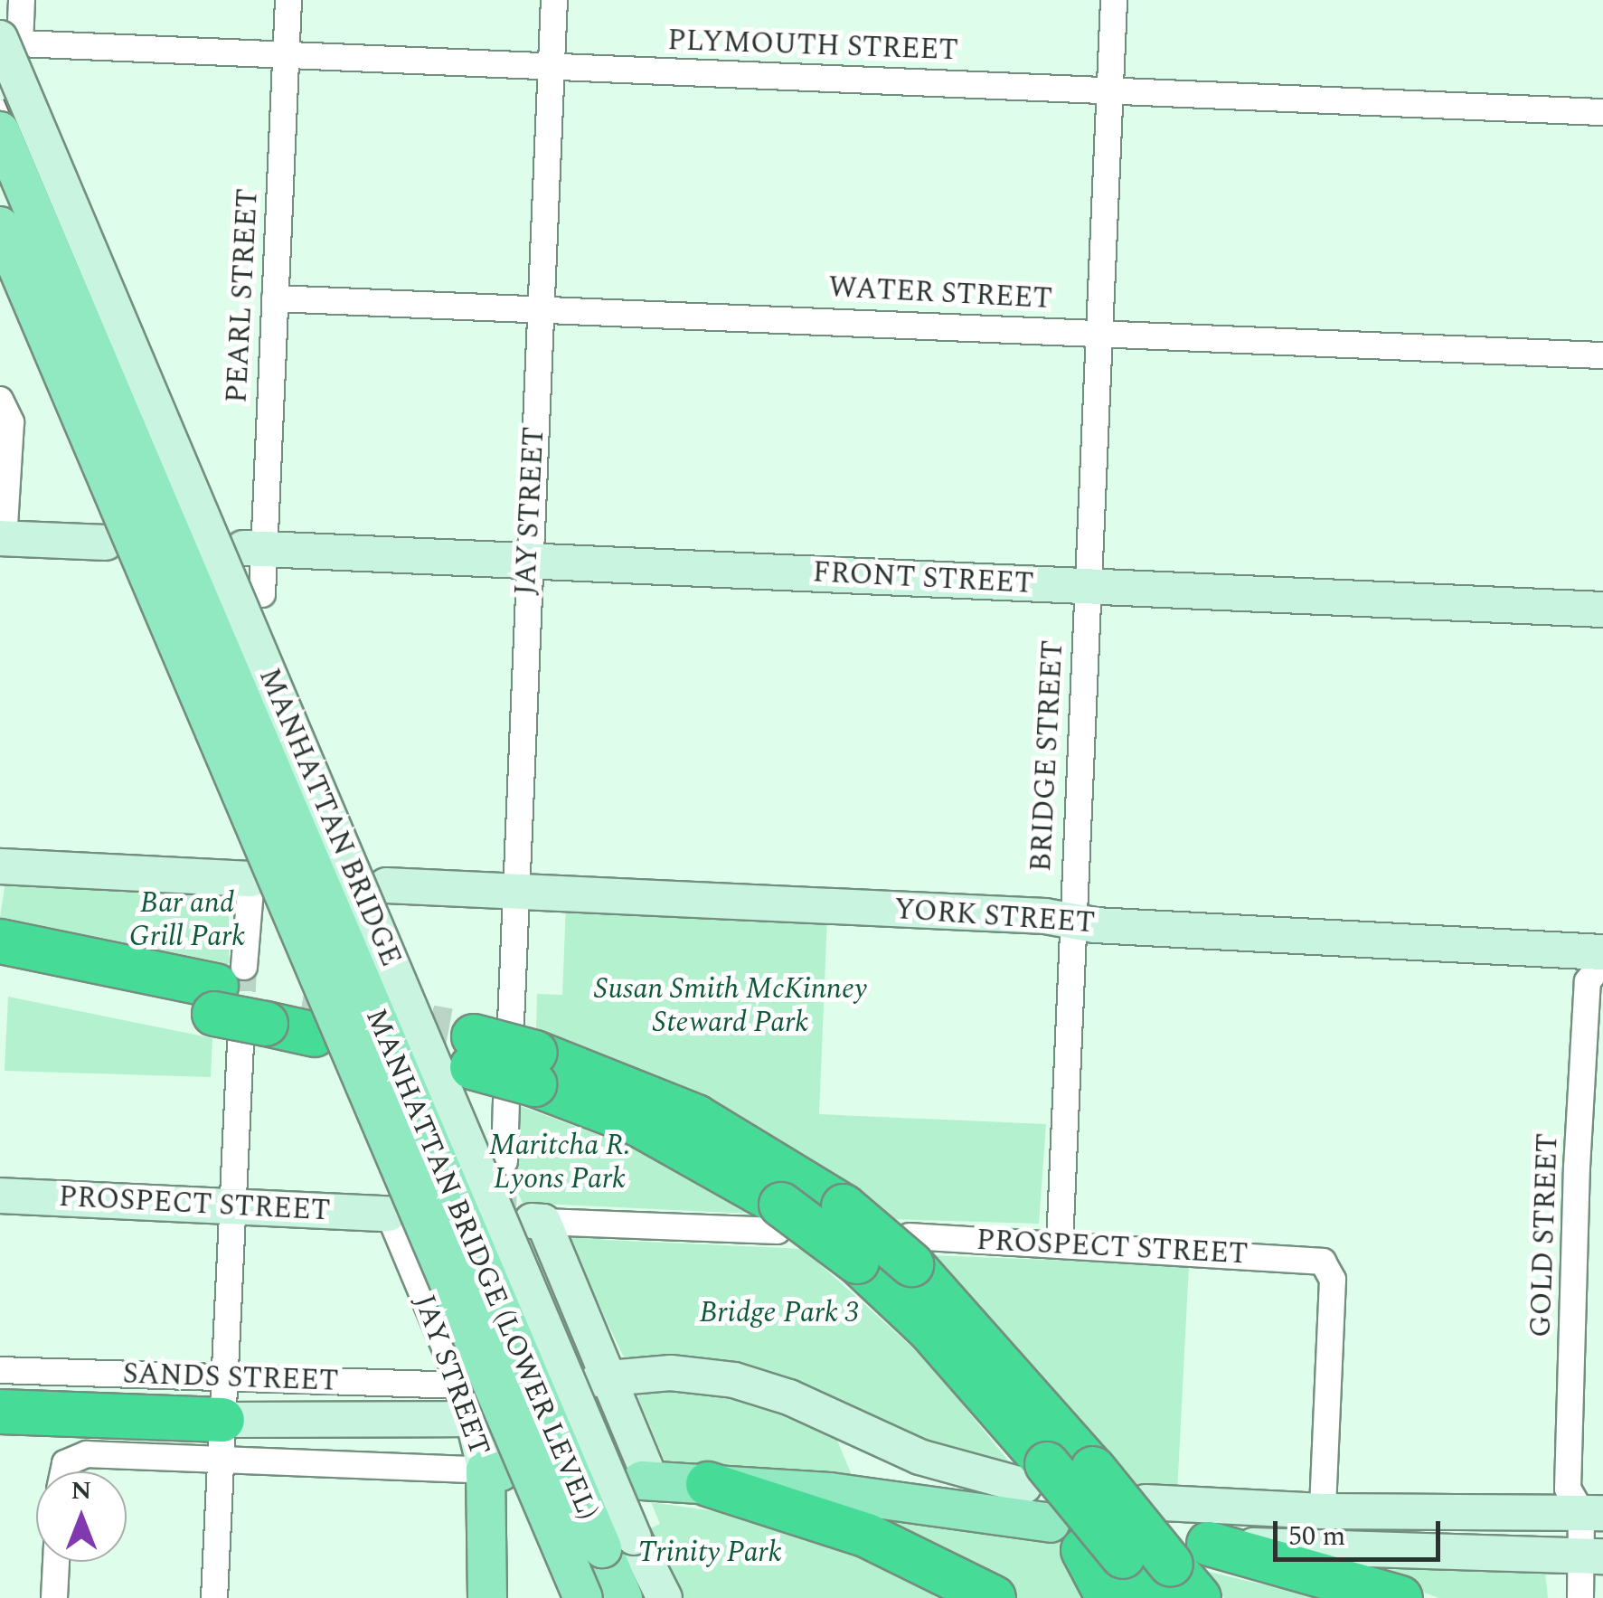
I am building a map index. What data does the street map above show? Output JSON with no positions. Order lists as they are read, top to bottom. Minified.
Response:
{"streets":{"main road":["JAY STREET","FRONT STREET","MANHATTAN BRIDGE","YORK STREET","PROSPECT STREET","MANHATTAN BRIDGE (LOWER LEVEL)","SANDS STREET"],"street":["PLYMOUTH STREET","WATER STREET","PEARL STREET","BRIDGE STREET","GOLD STREET"]},"crossings":[["PLYMOUTH STREET","PEARL STREET"],["PLYMOUTH STREET","JAY STREET"],["PLYMOUTH STREET","BRIDGE STREET"],["PLYMOUTH STREET","MANHATTAN BRIDGE"],["WATER STREET","PEARL STREET"],["WATER STREET","JAY STREET"],["WATER STREET","BRIDGE STREET"],["PEARL STREET","FRONT STREET"],["JAY STREET","FRONT STREET"],["JAY STREET","YORK STREET"],["JAY STREET","PROSPECT STREET"],["JAY STREET","SANDS STREET"],["FRONT STREET","BRIDGE STREET"],["BRIDGE STREET","YORK STREET"],["BRIDGE STREET","PROSPECT STREET"],["MANHATTAN BRIDGE","MANHATTAN BRIDGE (LOWER LEVEL)"]],"parks":["Bar and Grill Park","Susan Smith McKinney Steward Park","Maritcha R. Lyons Park","Bridge Park 3","Trinity Park"],"scale_bar":"50 m","north":"top"}
